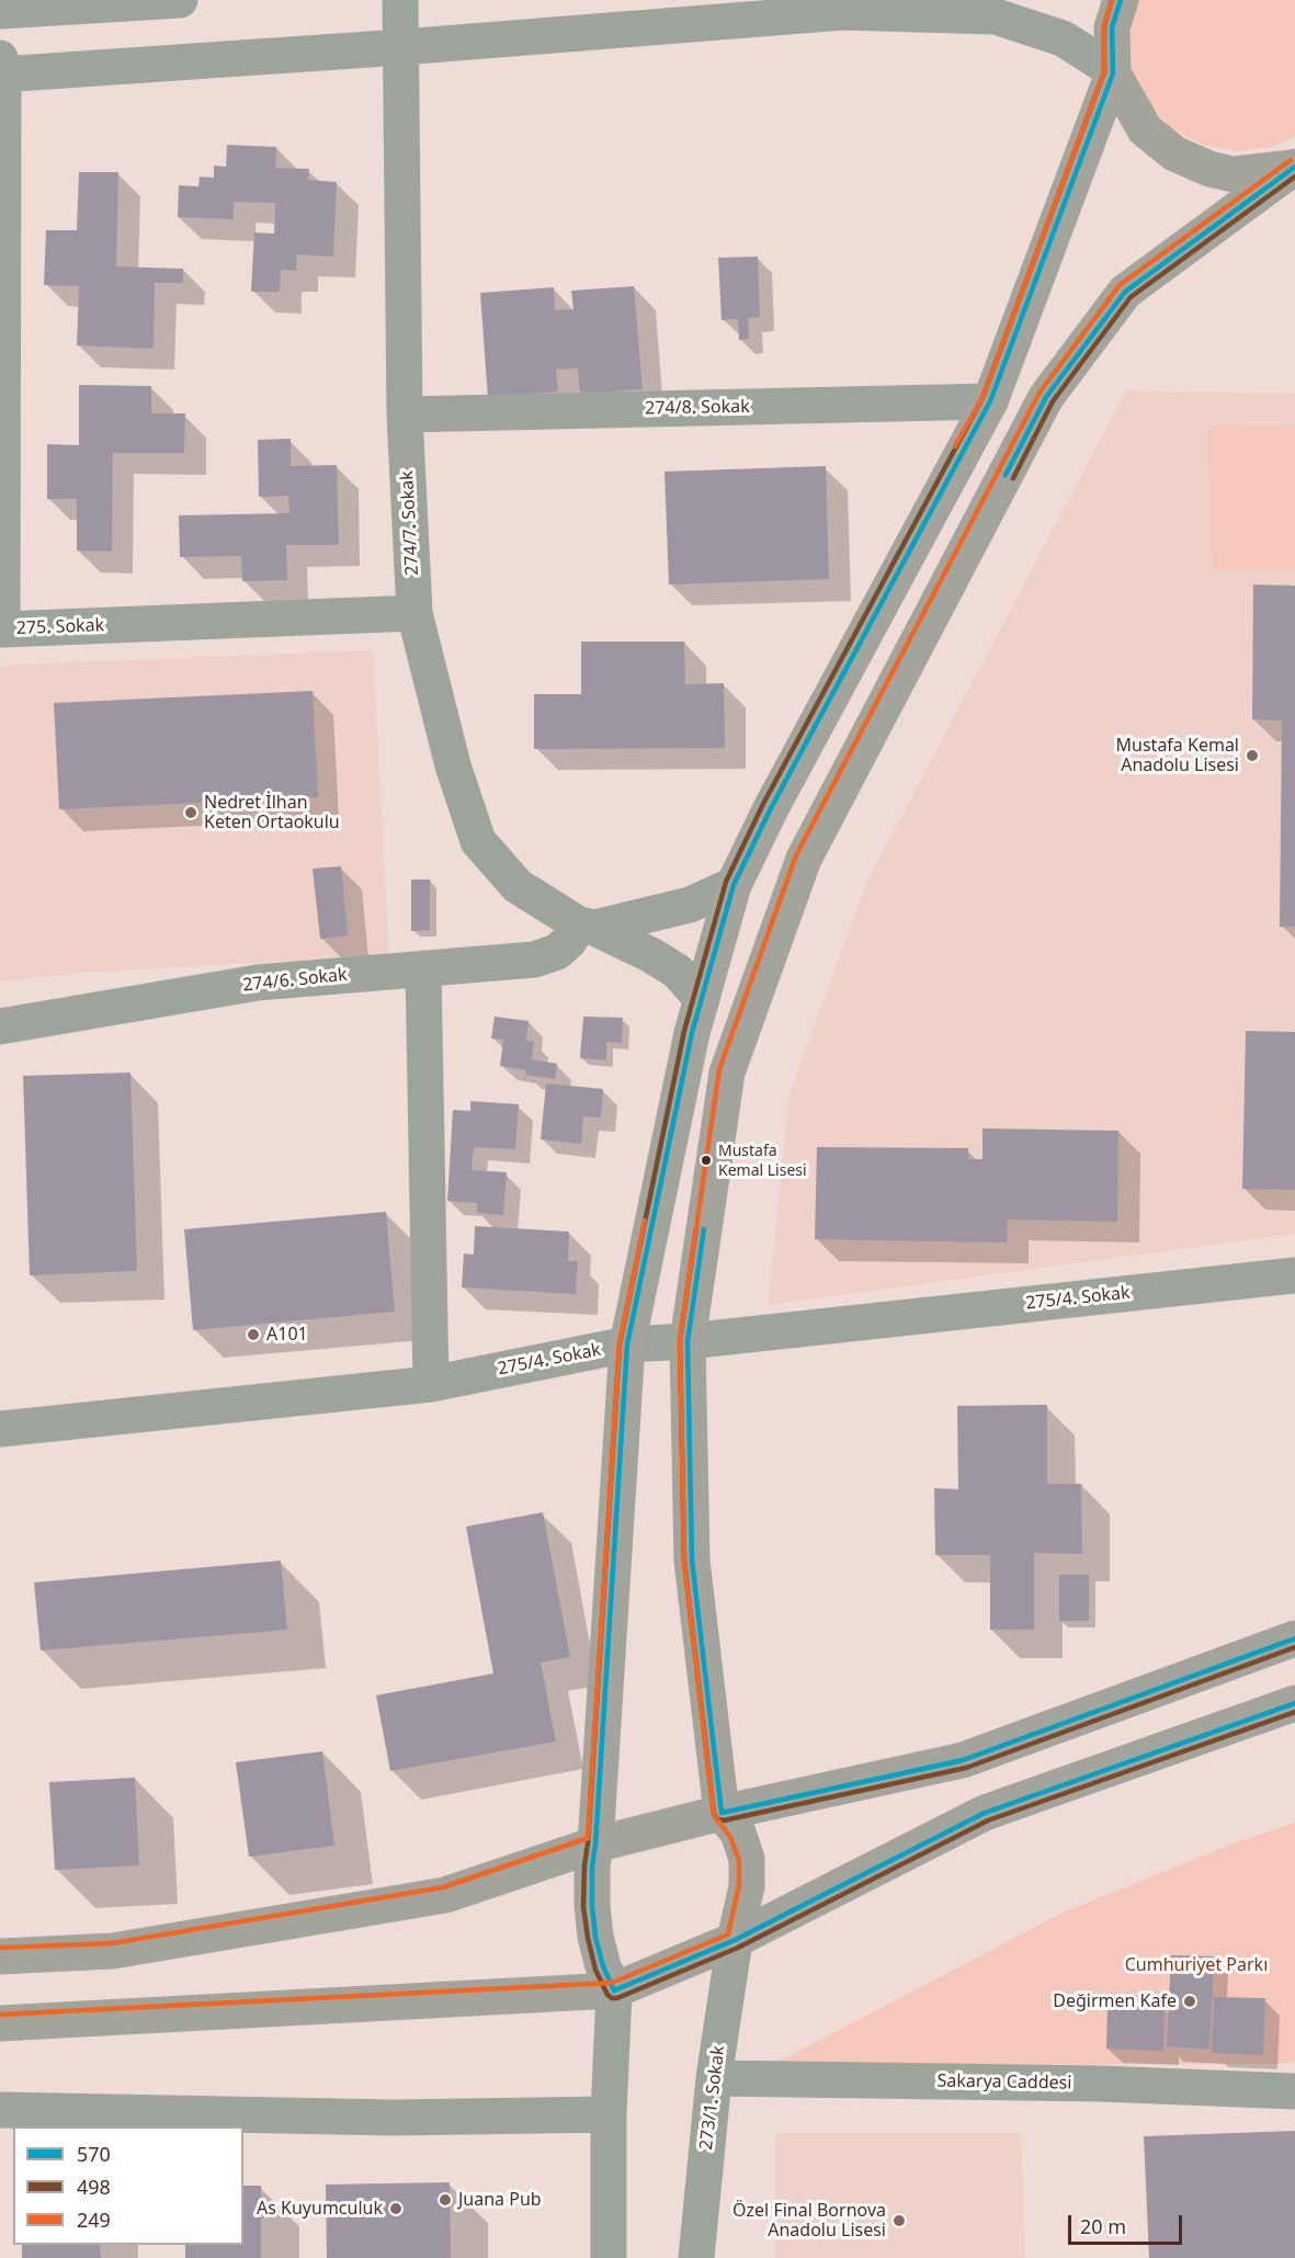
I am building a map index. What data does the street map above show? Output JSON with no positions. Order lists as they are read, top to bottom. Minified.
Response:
{"streets":{"street":["274/8. Sokak","274/7. Sokak","275. Sokak","274/6. Sokak","275/4. Sokak","Sakarya Caddesi","273/1. Sokak"]},"crossings":[["274/8. Sokak","274/7. Sokak"],["274/7. Sokak","275. Sokak"],["274/7. Sokak","274/6. Sokak"],["Sakarya Caddesi","273/1. Sokak"]],"parks":["Cumhuriyet Parkı"],"places":["Mustafa Kemal Anadolu Lisesi","Nedret İlhan Keten Ortaokulu","Mustafa Kemal Lisesi","A101","Değirmen Kafe","Juana Pub","As Kuyumculuk","Özel Final Bornova Anadolu Lisesi"],"lines":["transit line 570","transit line 498","transit line 249"],"legend":["570","498","249"],"scale_bar":"20 m"}
